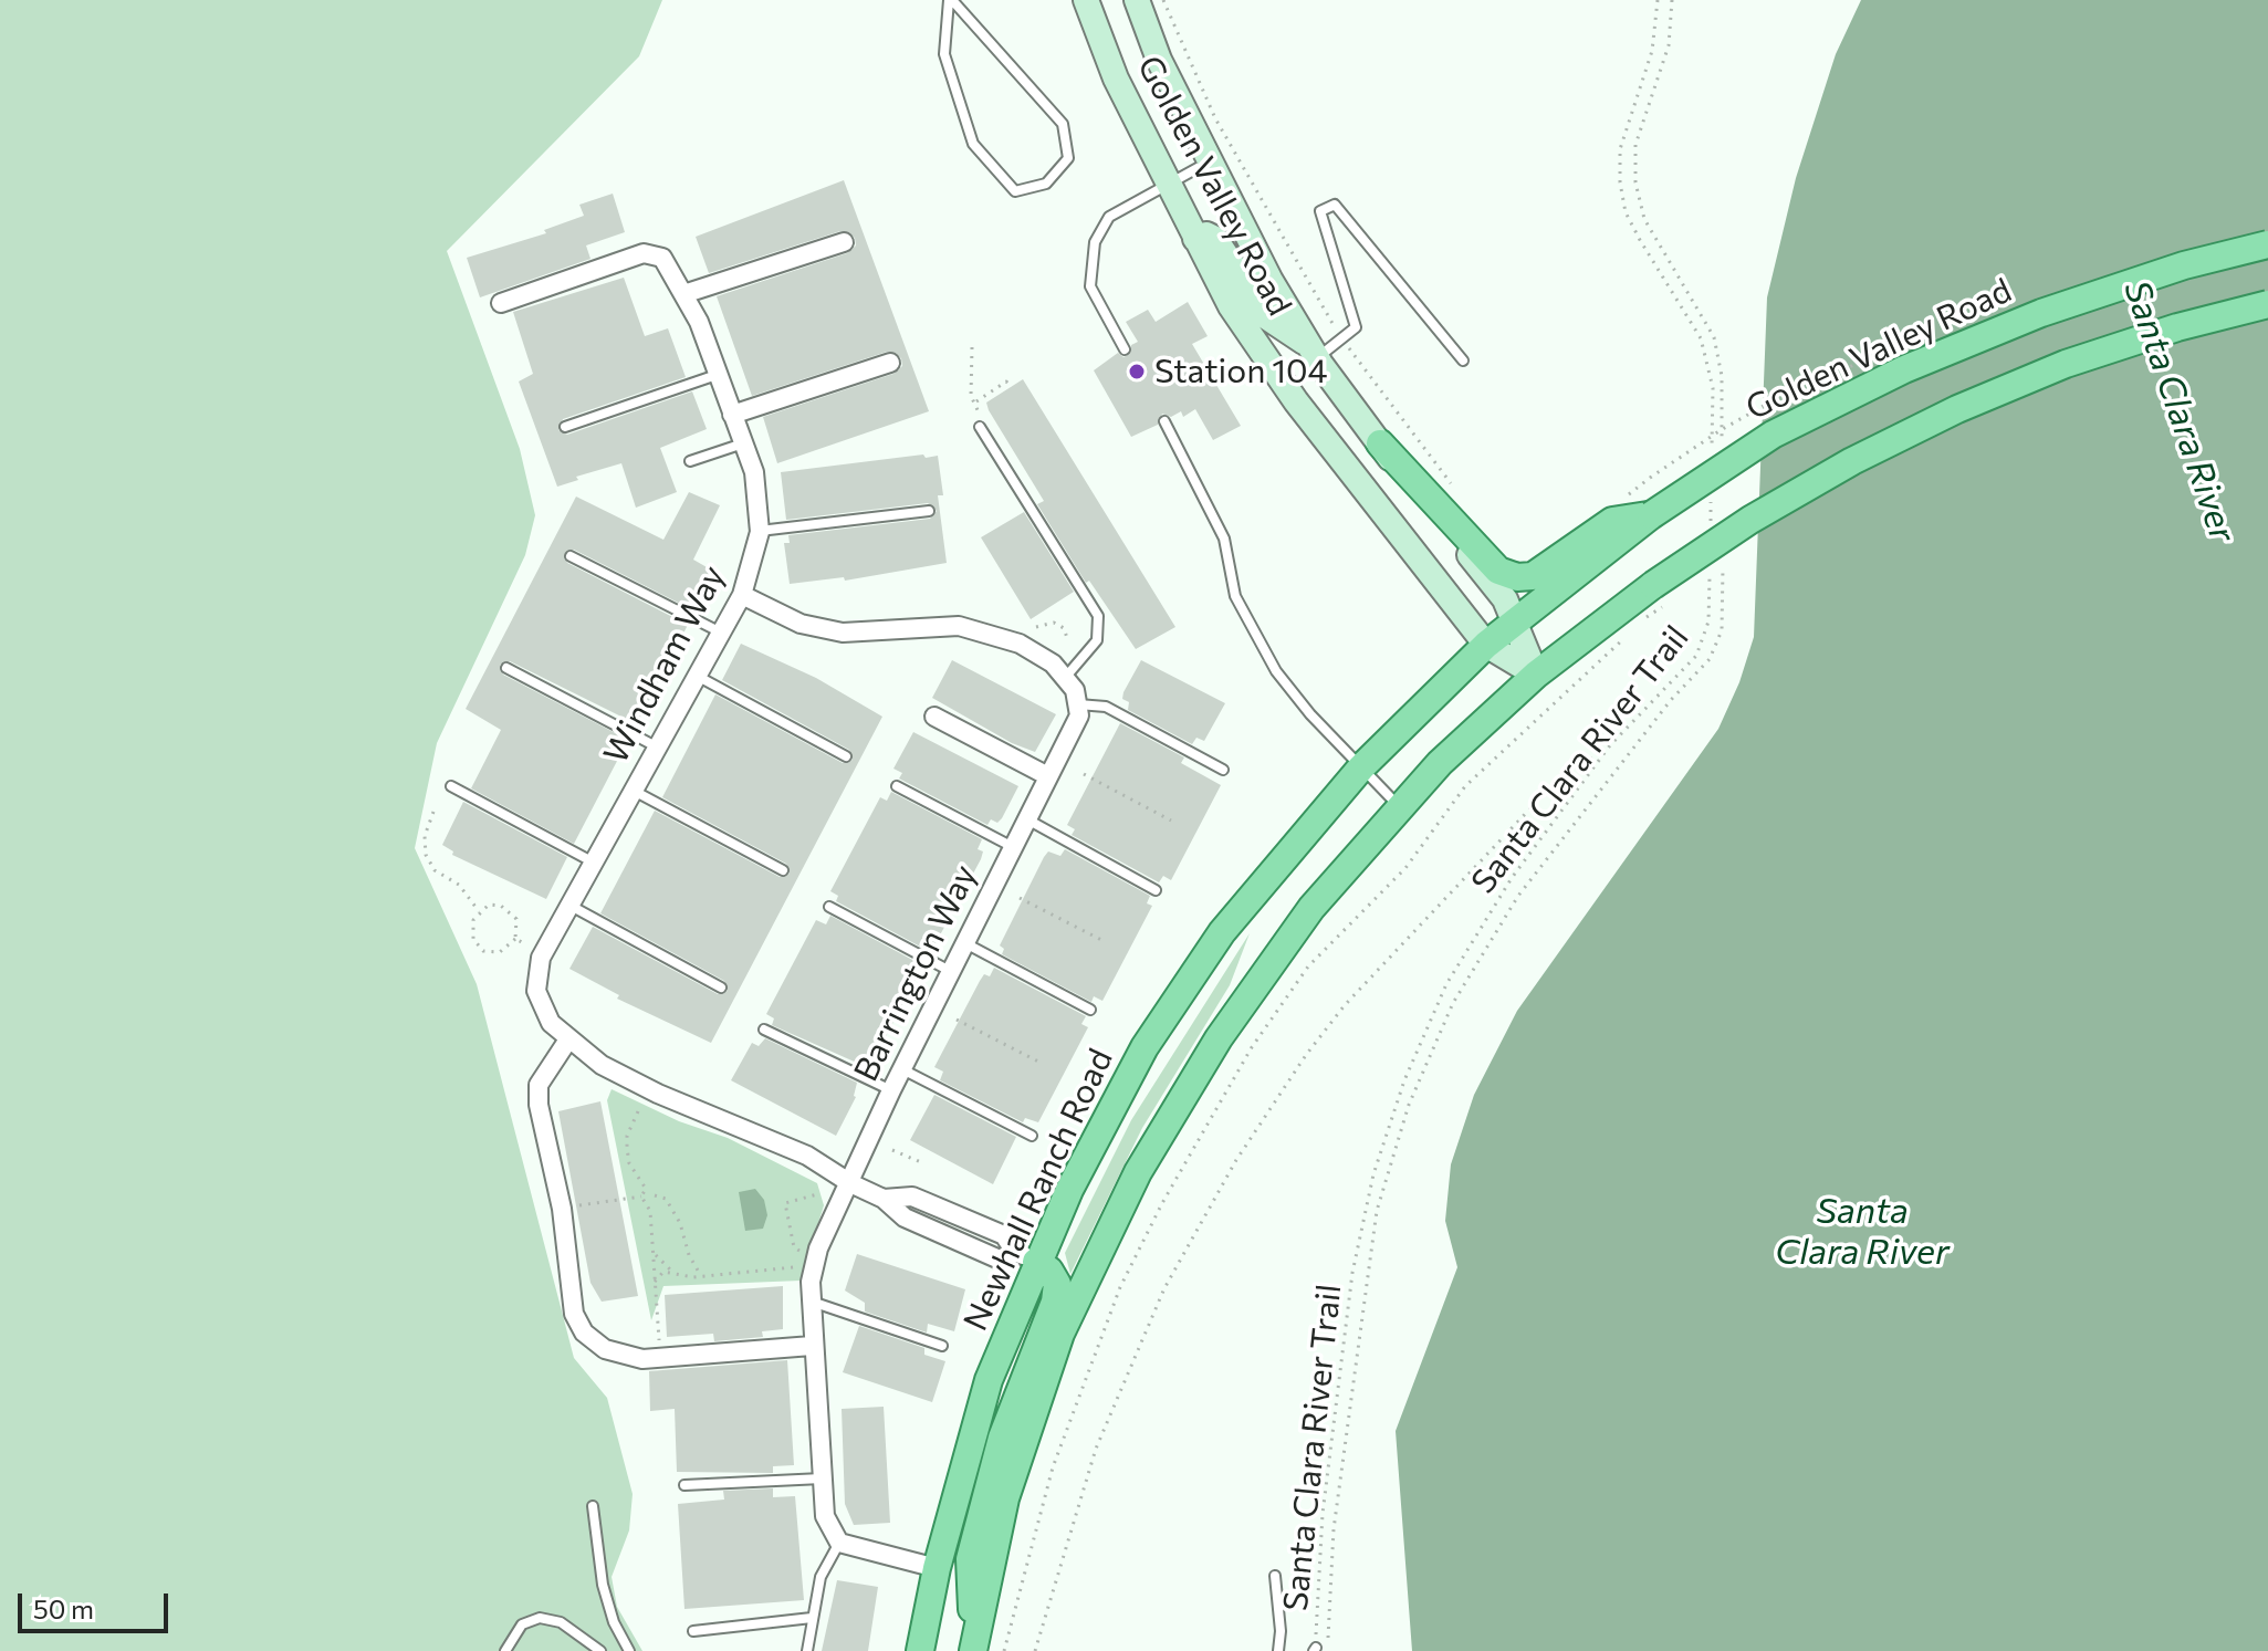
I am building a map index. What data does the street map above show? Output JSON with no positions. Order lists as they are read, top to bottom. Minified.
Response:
{"streets":{"main road":["Golden Valley Road","Newhall Ranch Road"],"street":["Windham Way","Barrington Way"],"path":["Santa Clara River Trail"]},"crossings":[["Golden Valley Road","Newhall Ranch Road"]],"water":["Santa Clara River"],"places":["Station 104"],"scale_bar":"50 m"}
